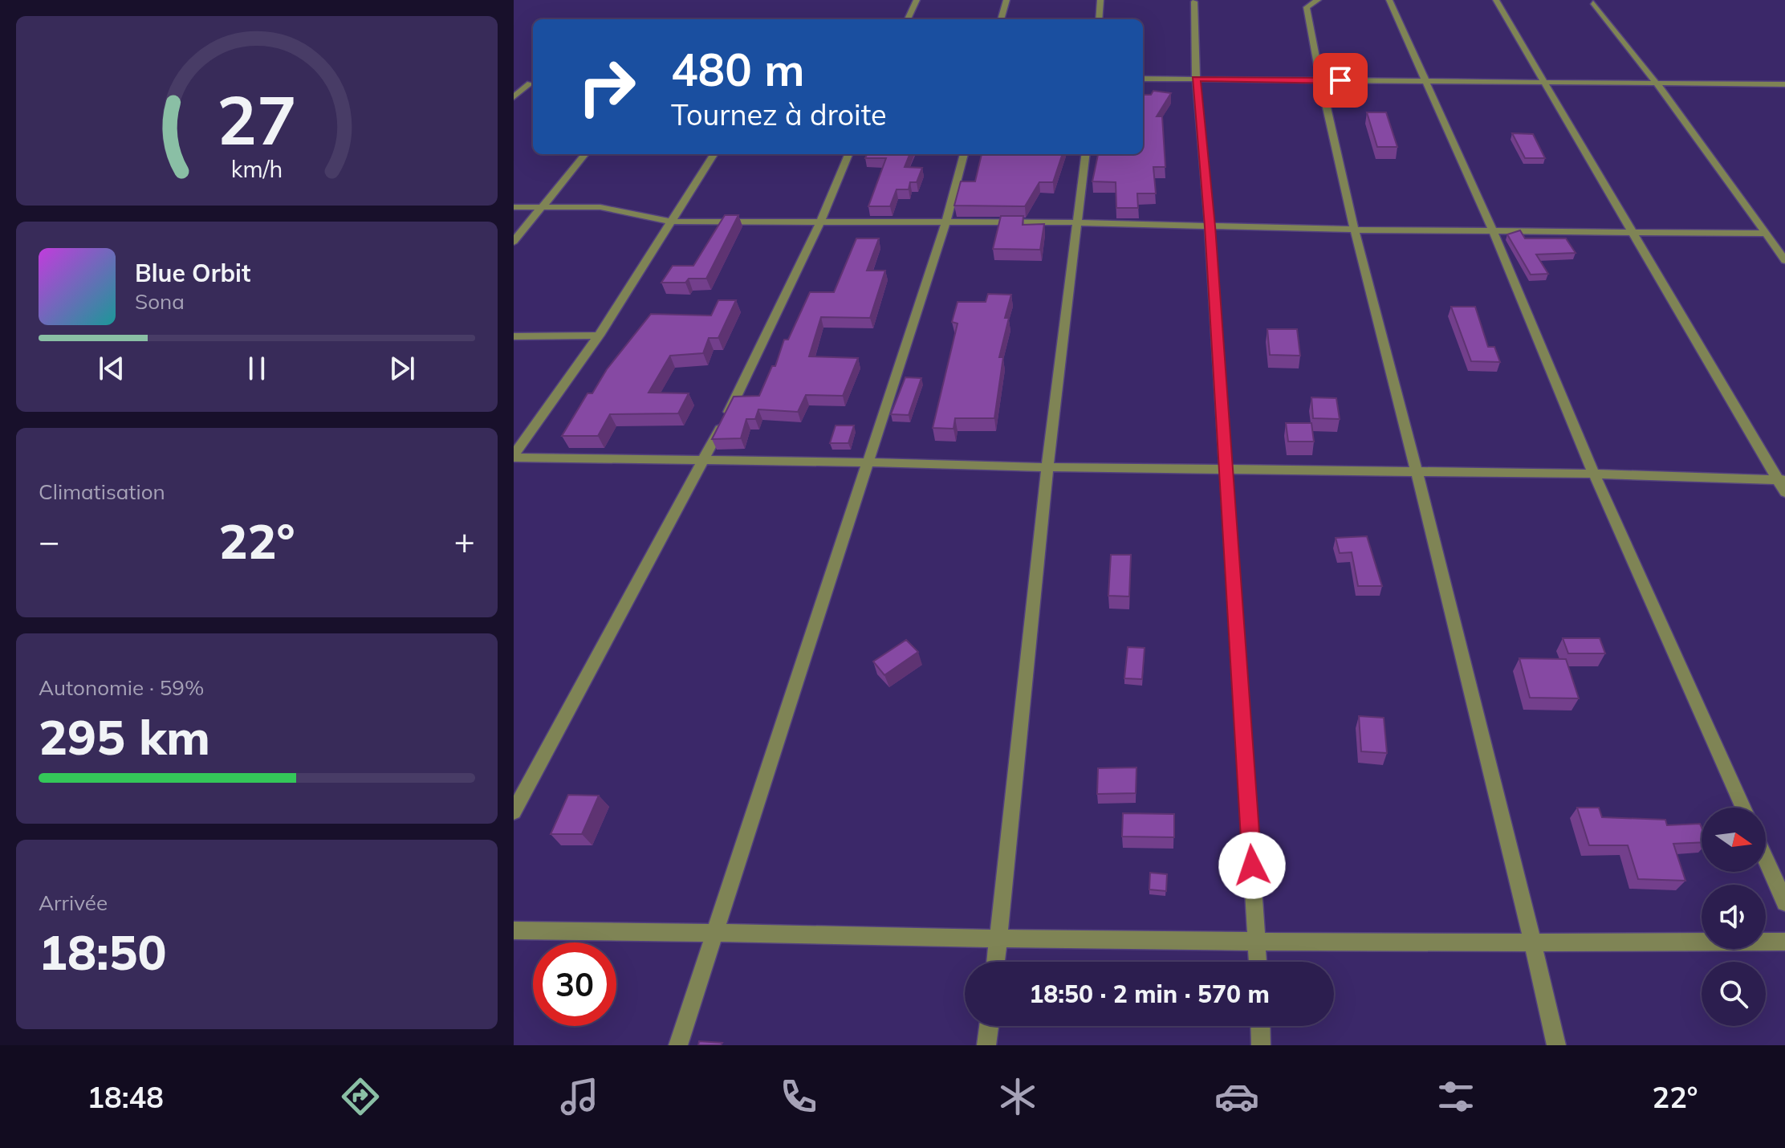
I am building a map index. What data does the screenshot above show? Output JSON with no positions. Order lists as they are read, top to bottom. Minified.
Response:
{"north":"right","page":{"turn":["480 m","Tournez à droite"],"song":["Blue Orbit","Sona"],"tile":["Climatisation",["Autonomie · 59%","295 km"],["Arrivée","18:50"]],"heat":["−","22°","+"],"limit":"30","trip":"18:50 · 2 min · 570 m","tabs":["18:48","22°"],"gauge":["27","km/h"]}}
